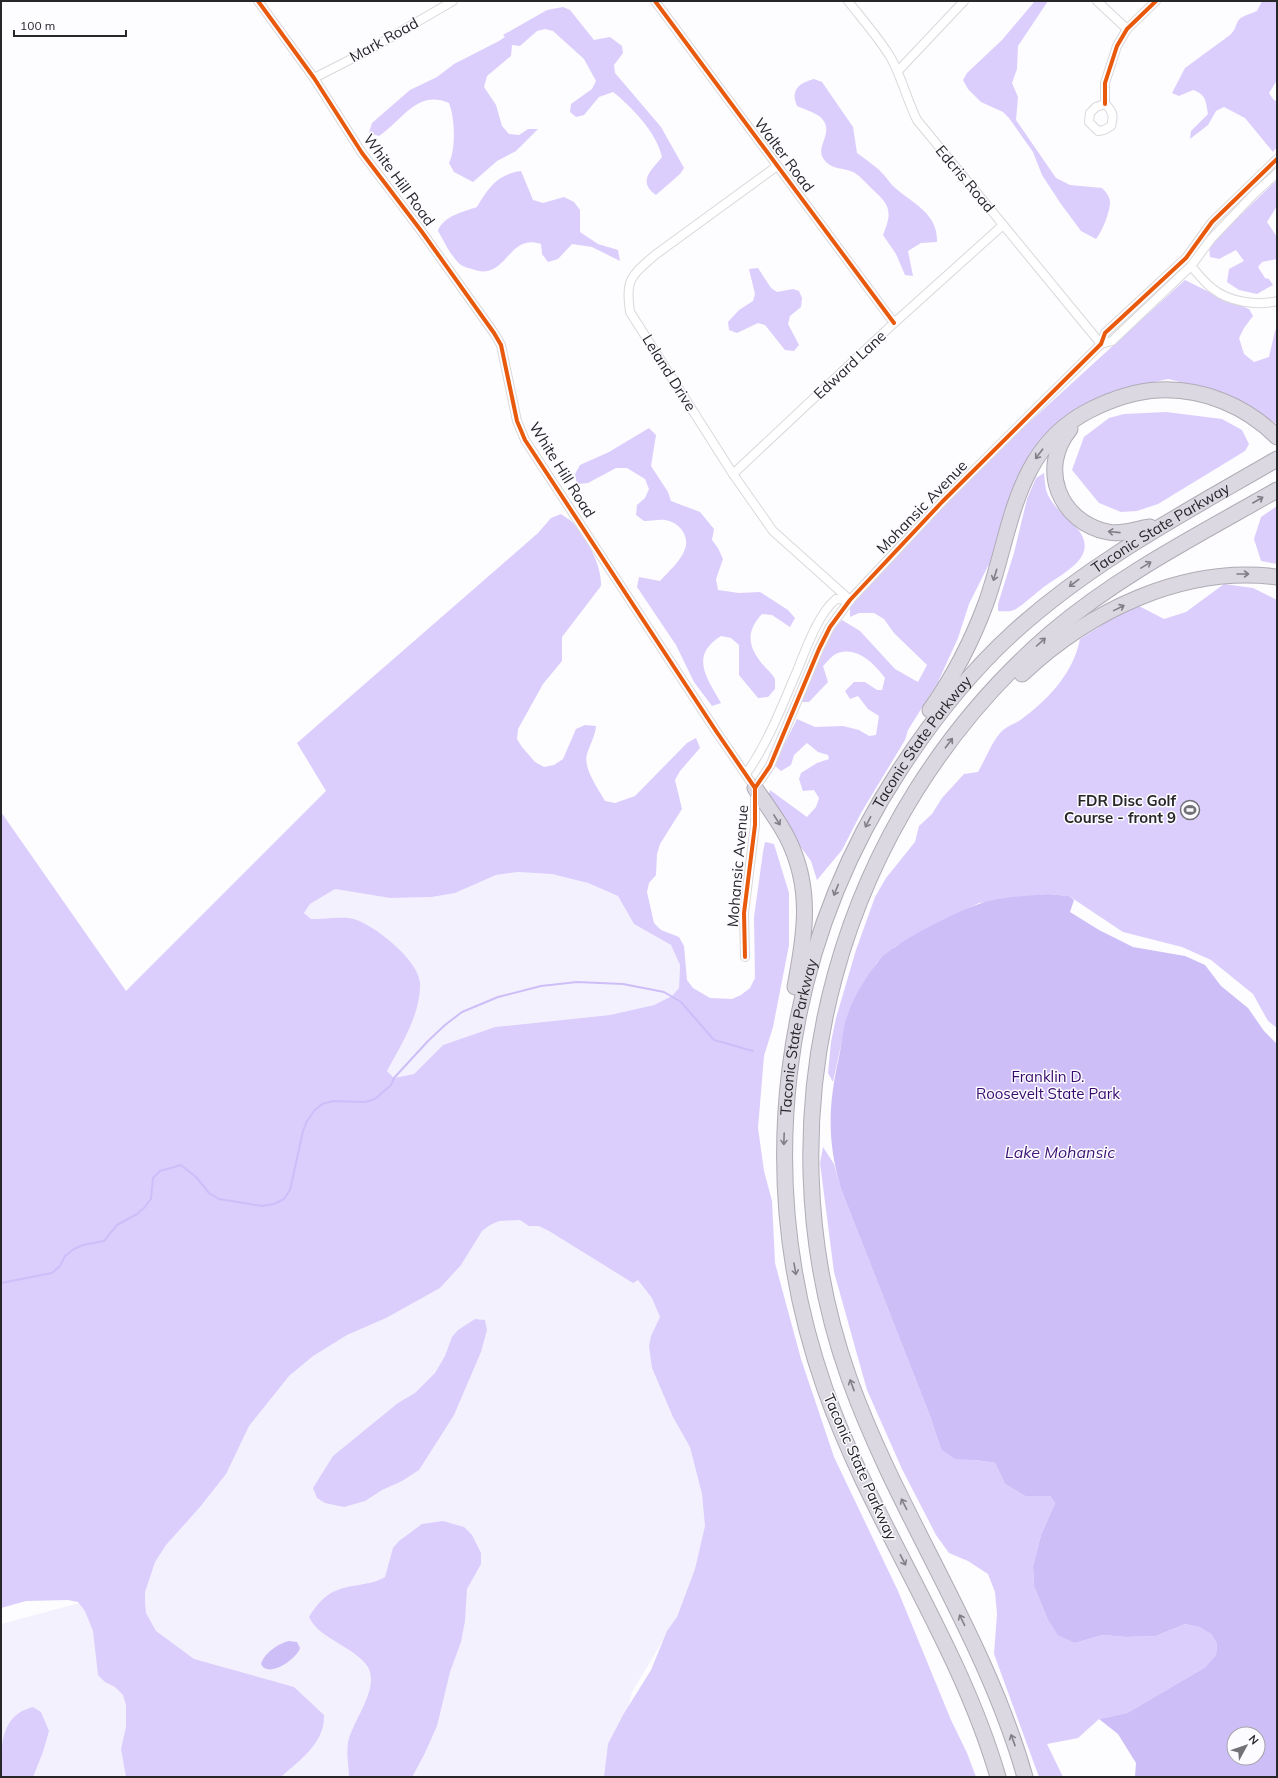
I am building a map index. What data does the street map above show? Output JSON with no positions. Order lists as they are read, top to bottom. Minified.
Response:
{"streets":{"highway":["Taconic State Parkway"],"street":["Mark Road","Walter Road","Edcris Road","White Hill Road","Edward Lane","Leland Drive","Mohansic Avenue"]},"crossings":[["Mark Road","White Hill Road"],["Walter Road","Edward Lane"],["Walter Road","Leland Drive"],["Edcris Road","Edward Lane"],["Edcris Road","Mohansic Avenue"],["White Hill Road","Mohansic Avenue"],["Edward Lane","Leland Drive"],["Leland Drive","Mohansic Avenue"]],"water":["Lake Mohansic"],"parks":["Franklin D. Roosevelt State Park"],"places":{"sports":["FDR Disc Golf Course - front 9"]},"scale_bar":"100 m","north":"top right"}
